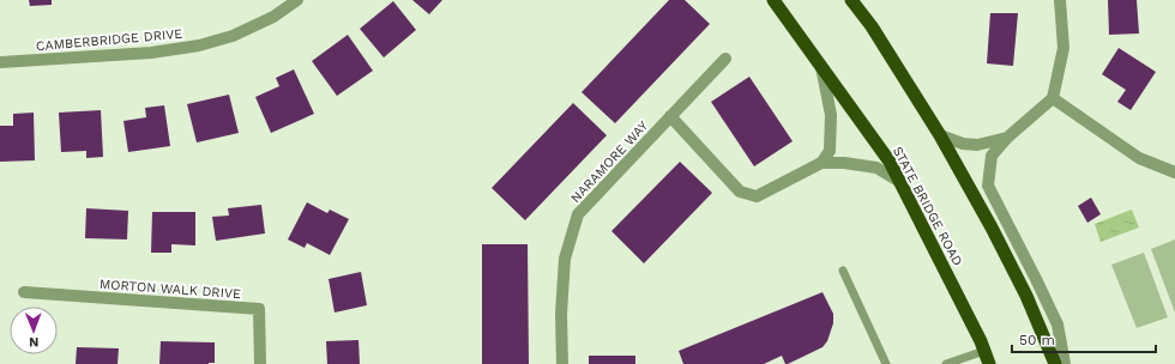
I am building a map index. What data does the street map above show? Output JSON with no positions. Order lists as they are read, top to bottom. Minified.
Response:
{"streets":{"highway":["STATE BRIDGE ROAD"],"street":["CAMBERBRIDGE DRIVE","NARAMORE WAY","MORTON WALK DRIVE"]},"scale_bar":"50 m","north":"bottom"}
